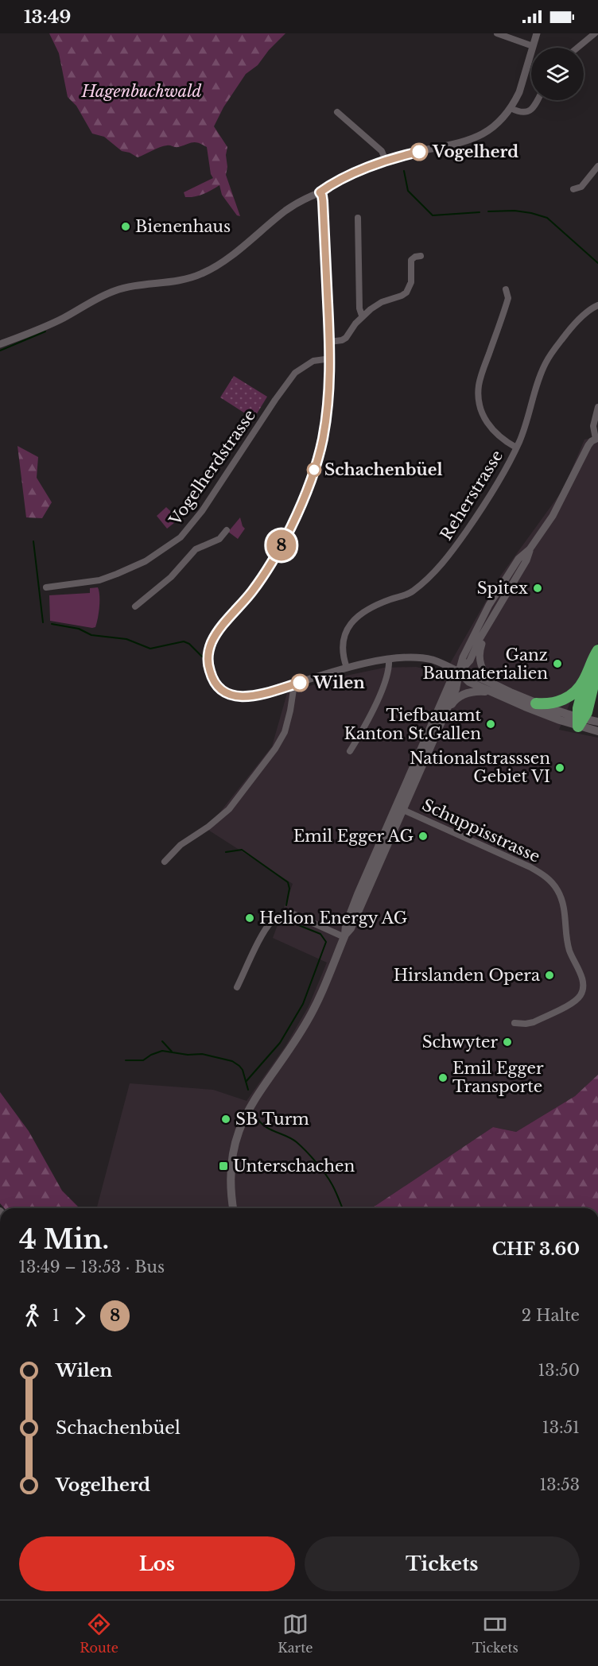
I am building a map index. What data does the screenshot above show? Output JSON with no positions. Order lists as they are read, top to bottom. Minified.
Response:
{"streets":{"street":["Vogelherdstrasse","Reherstrasse","Schuppisstrasse"]},"parks":["Hagenbuchwald"],"places":{"other":["Vogelherd","Bienenhaus","Schachenbüel","Spitex","Ganz Baumaterialien","Wilen","Tiefbauamt Kanton St.Gallen","Nationalstrasssen Gebiet VI","Emil Egger AG","Helion Energy AG","Hirslanden Opera","Schwyter","Emil Egger Transporte","SB Turm"],"transit":["Unterschachen"]},"lines":["bus line 8"],"page":{"status":"13:49","on_map":"8","heading":["4 Min.","13:49 – 13:53 · Bus","CHF 3.60"],"legs":["1","8","2 Halte"],"list":[{"name":"Wilen","value":"13:50"},{"name":"Schachenbüel","value":"13:51"},{"name":"Vogelherd","value":"13:53"}],"buttons":["Los","Tickets"],"tabs":["Route","Karte","Tickets"]}}
